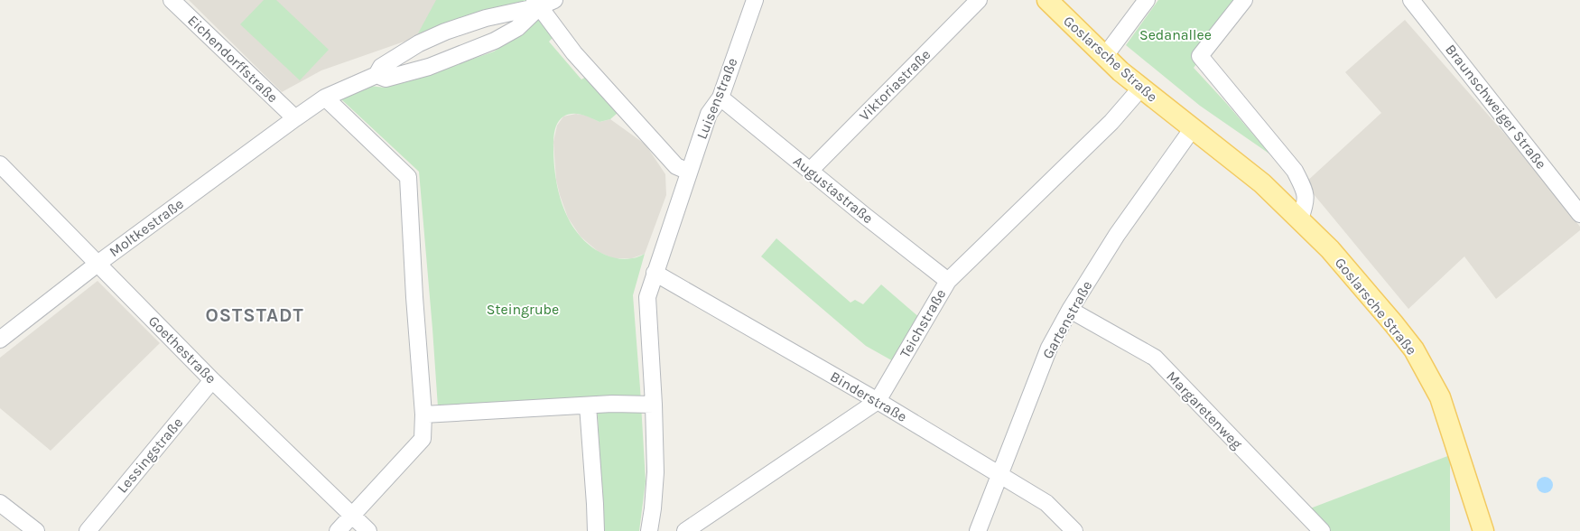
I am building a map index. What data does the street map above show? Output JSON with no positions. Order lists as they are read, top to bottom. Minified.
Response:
{"streets":{"main road":["Goslarsche Straße"],"street":["Eichendorffstraße","Viktoriastraße","Luisenstraße","Braunschweiger Straße","Augustastraße","Moltkestraße","Gartenstraße","Teichstraße","Goethestraße","Binderstraße","Margaretenweg","Lessingstraße"]},"crossings":[["Eichendorffstraße","Moltkestraße"],["Goslarsche Straße","Gartenstraße"],["Goslarsche Straße","Teichstraße"],["Viktoriastraße","Augustastraße"],["Luisenstraße","Augustastraße"],["Augustastraße","Teichstraße"],["Moltkestraße","Goethestraße"],["Gartenstraße","Binderstraße"],["Gartenstraße","Margaretenweg"],["Teichstraße","Binderstraße"],["Goethestraße","Lessingstraße"]],"districts":["OSTSTADT"],"parks":["Sedanallee","Steingrube"]}
